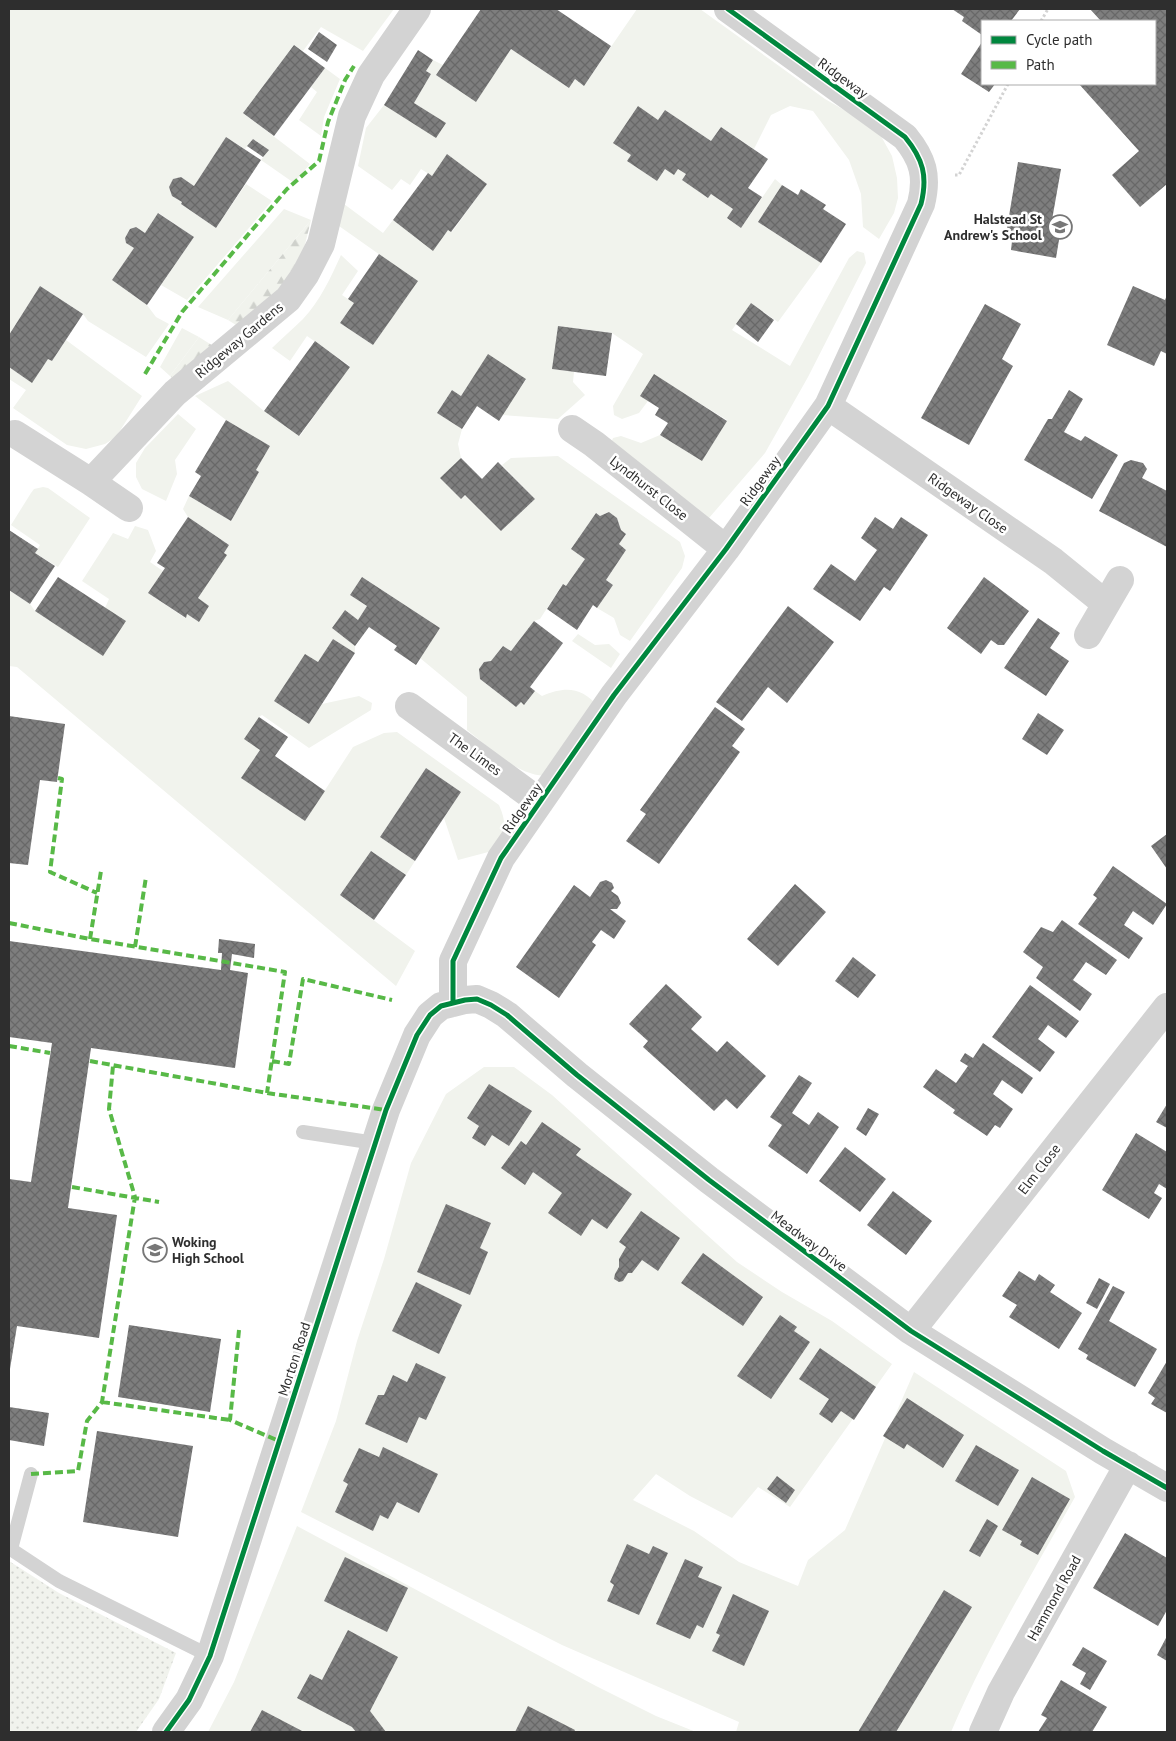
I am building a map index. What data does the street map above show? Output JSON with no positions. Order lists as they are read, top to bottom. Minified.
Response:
{"streets":{"street":["Ridgeway","Ridgeway Gardens","Lyndhurst Close","Ridgeway Close","The Limes","Elm Close","Meadway Drive","Morton Road","Hammond Road"]},"crossings":[["Ridgeway","Lyndhurst Close"],["Ridgeway","Ridgeway Close"],["Ridgeway","The Limes"],["Ridgeway","Meadway Drive"],["Ridgeway","Morton Road"],["Elm Close","Meadway Drive"],["Meadway Drive","Morton Road"],["Meadway Drive","Hammond Road"]],"places":{"school or university":["Halstead St Andrew's School","Woking High School"]},"legend":["Cycle path","Path"]}
